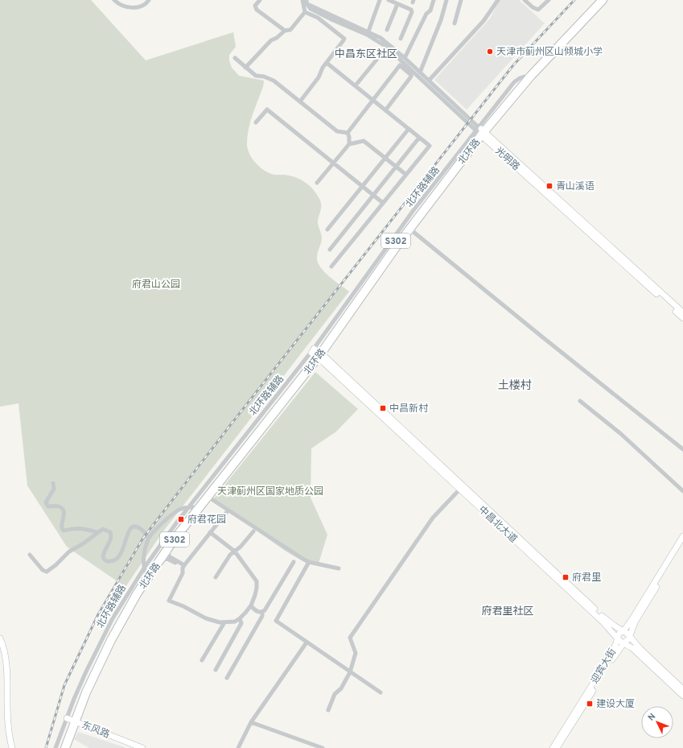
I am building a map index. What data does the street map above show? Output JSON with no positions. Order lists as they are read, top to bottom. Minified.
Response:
{"streets":{"highway":["北环路","S302"],"main road":["光明路","中昌北大道","迎宾大街","东风路"]},"crossings":[["北环路","光明路"],["北环路","中昌北大道"],["北环路","东风路"],["中昌北大道","迎宾大街"]],"districts":["中昌东区社区","土楼村","府君里社区"],"parks":["府君山公园","天津蓟州区国家地质公园"],"places":{"other":["天津市蓟州区山倾城小学"],"transit":["青山溪语","中昌新村","府君花园","府君里","建设大厦"]},"north":"top left"}
